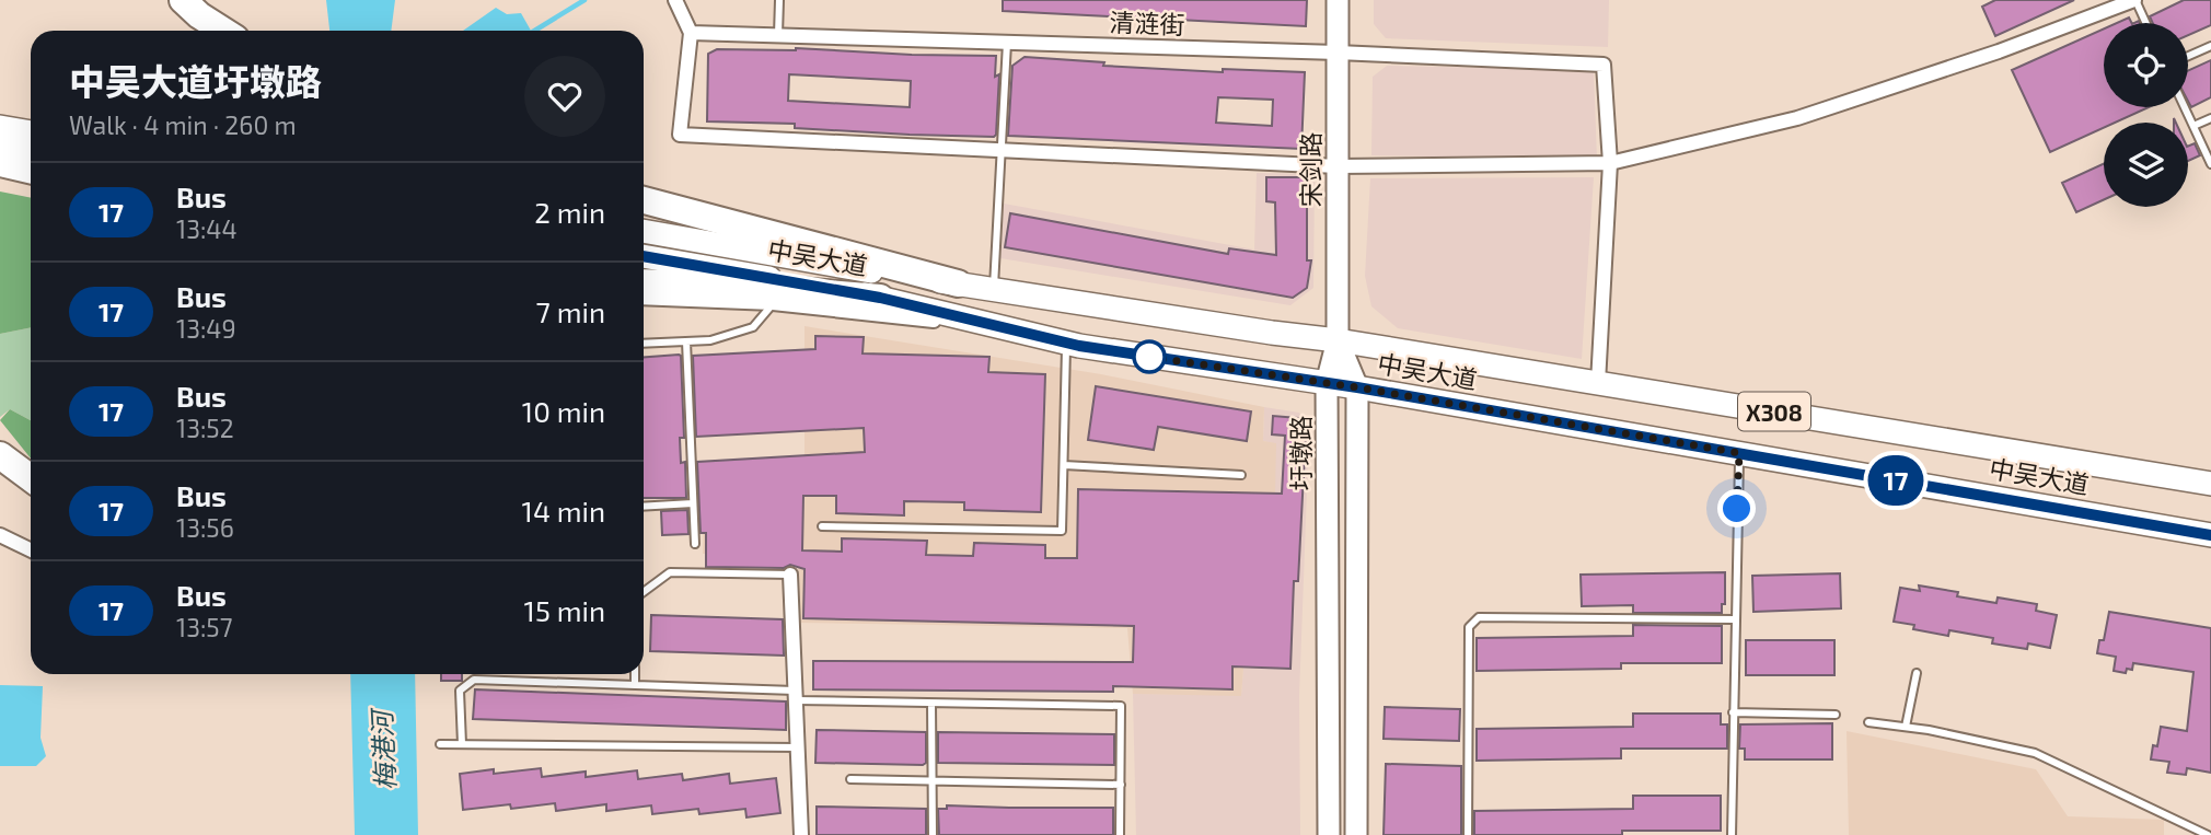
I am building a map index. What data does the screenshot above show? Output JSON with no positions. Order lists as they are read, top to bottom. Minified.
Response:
{"streets":{"main road":["宋剑路","中吴大道","X308","圩墩路"],"street":["清涟街"]},"crossings":[["清涟街","宋剑路"],["宋剑路","中吴大道"],["宋剑路","圩墩路"],["中吴大道","圩墩路"]],"water":["梅港河"],"lines":["bus line 17"],"page":{"on_map":"17","heading":["中吴大道圩墩路","Walk · 4 min · 260 m"],"list":[{"mark":"17","name":"Bus","note":"13:44","value":"2 min"},{"mark":"17","name":"Bus","note":"13:49","value":"7 min"},{"mark":"17","name":"Bus","note":"13:52","value":"10 min"},{"mark":"17","name":"Bus","note":"13:56","value":"14 min"},{"mark":"17","name":"Bus","note":"13:57","value":"15 min"}]}}
